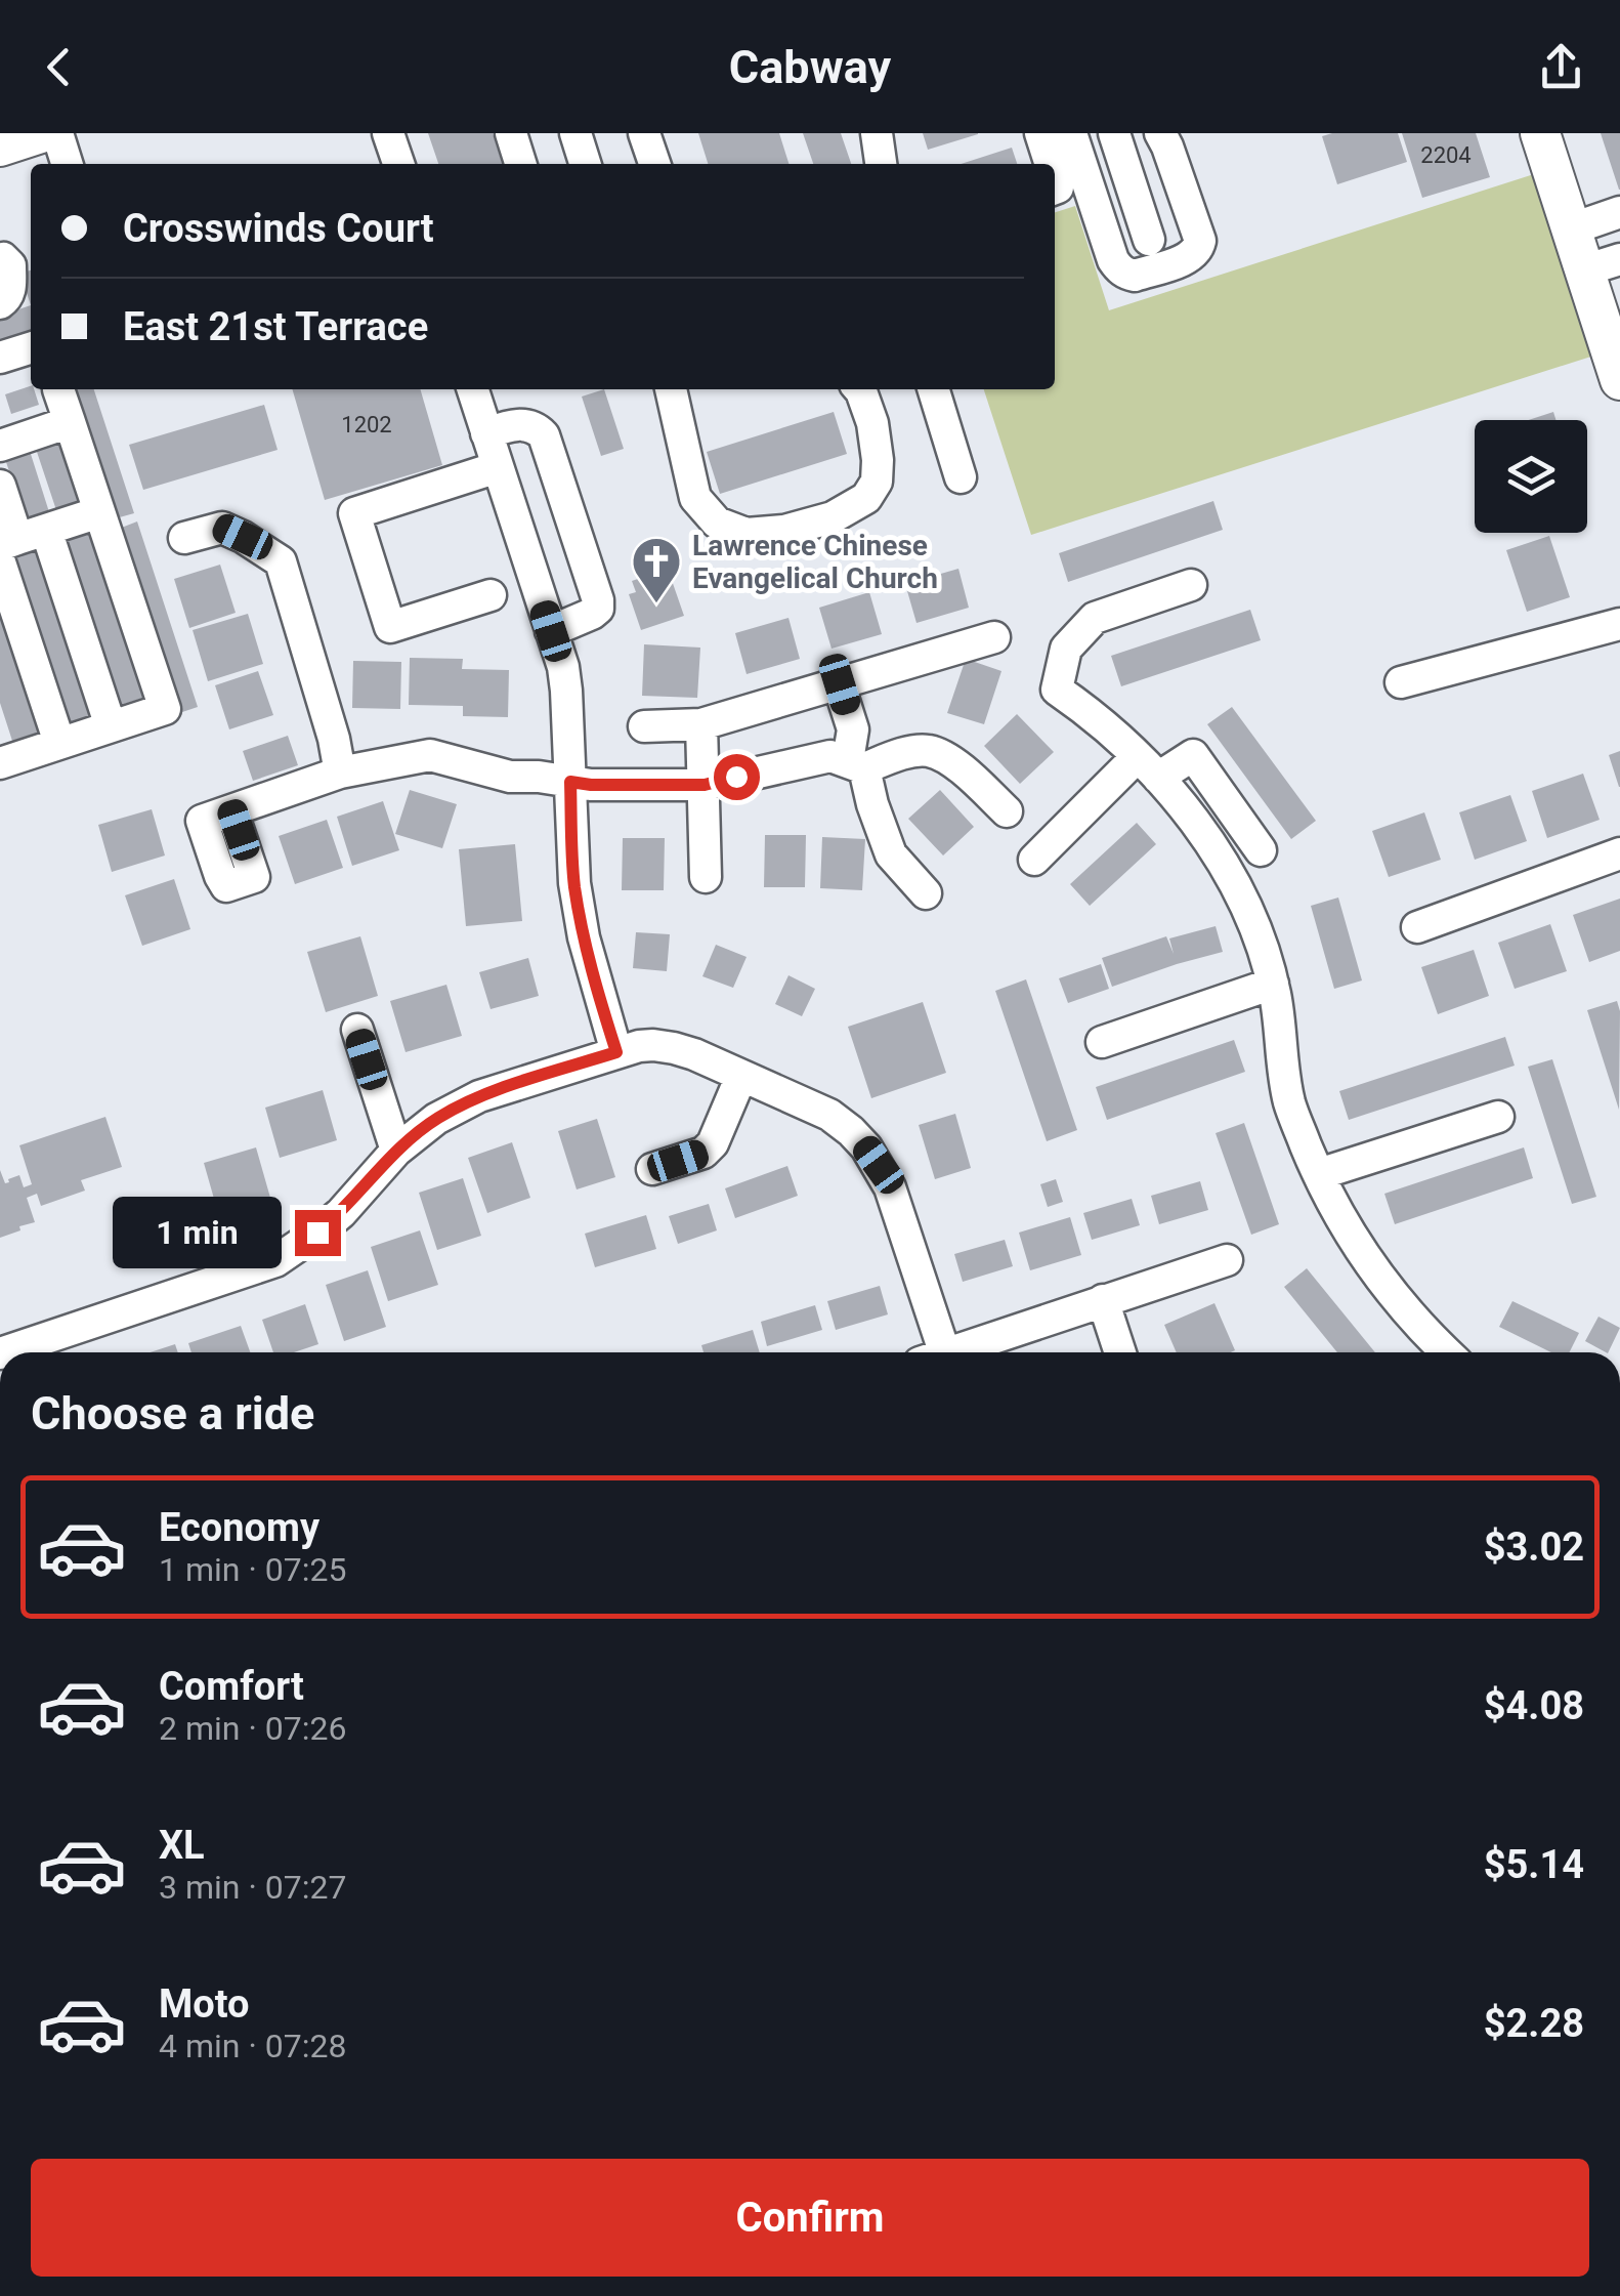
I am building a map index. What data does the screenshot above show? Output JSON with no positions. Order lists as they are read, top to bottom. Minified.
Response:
{"places":{"church":["Lawrence Chinese Evangelical Church"]},"house_numbers":["2204","1202"],"page":{"header":"Cabway","banner":["Crosswinds Court","East 21st Terrace"],"bubble":"1 min","heading":"Choose a ride","list":[{"name":"Economy","note":"1 min · 07:25","value":"$3.02"},{"name":"Comfort","note":"2 min · 07:26","value":"$4.08"},{"name":"XL","note":"3 min · 07:27","value":"$5.14"},{"name":"Moto","note":"4 min · 07:28","value":"$2.28"}],"buttons":"Confirm"}}
